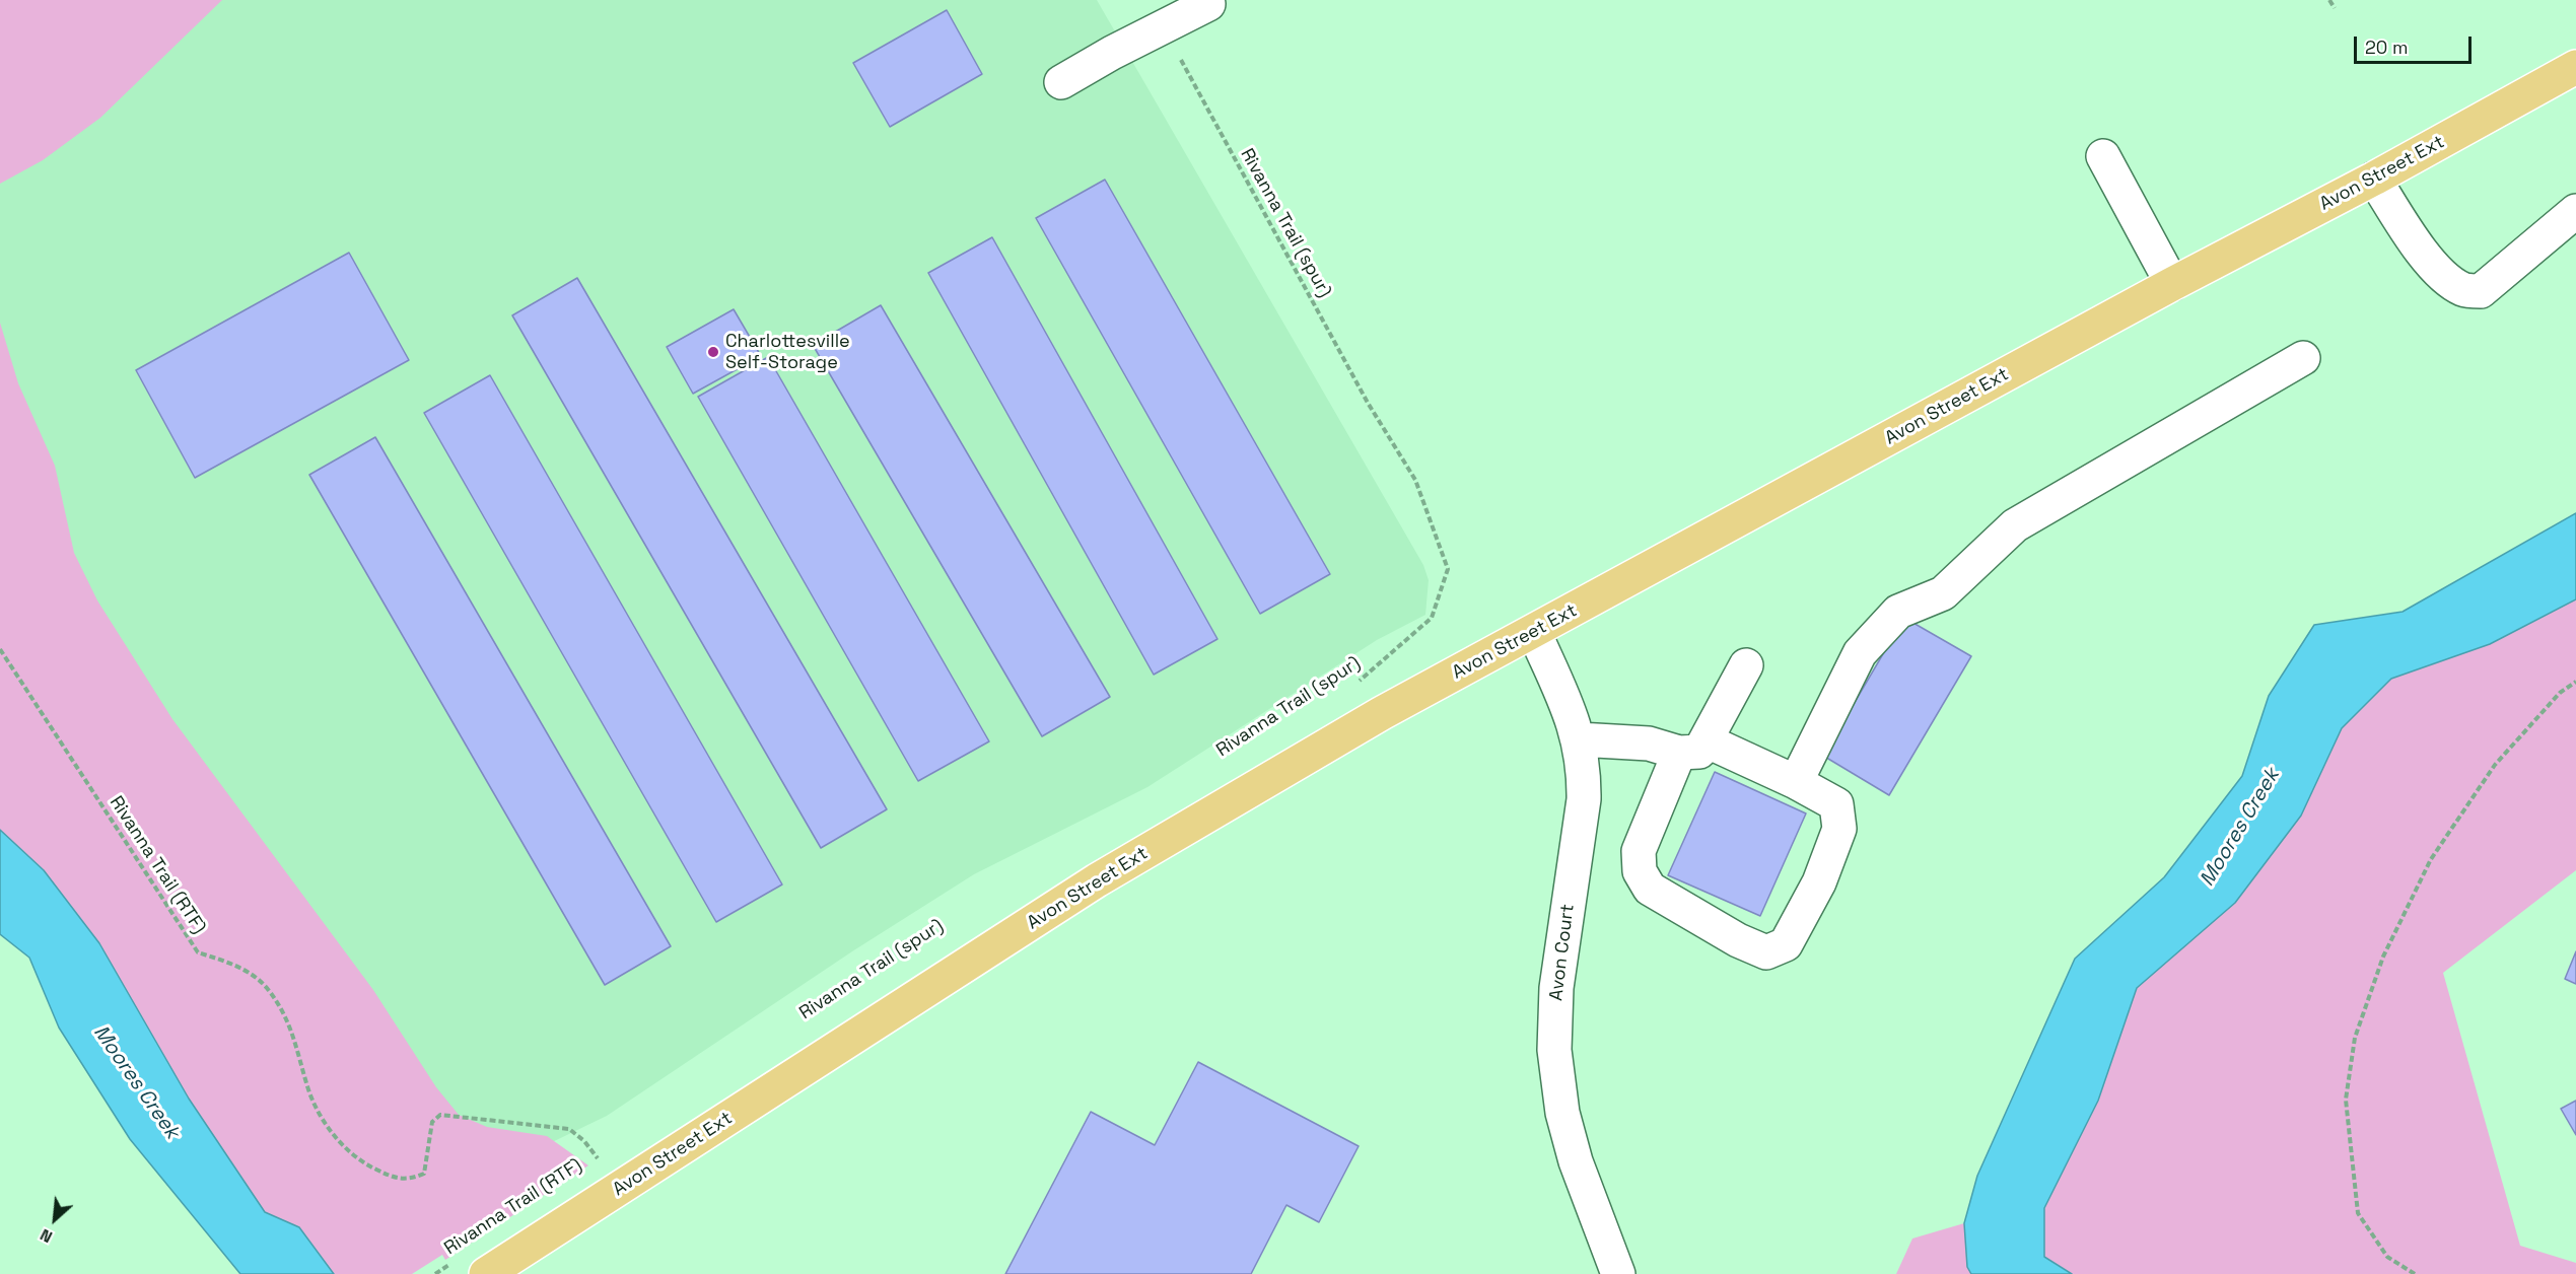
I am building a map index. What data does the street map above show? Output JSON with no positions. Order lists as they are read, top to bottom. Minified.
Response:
{"streets":{"main road":["Avon Street Ext"],"street":["Avon Court"],"path":["Rivanna Trail (spur)","Rivanna Trail (RTF)"]},"crossings":[["Avon Street Ext","Rivanna Trail (RTF)"],["Avon Street Ext","Avon Court"]],"water":["Moores Creek"],"places":["Charlottesville Self-Storage"],"scale_bar":"20 m","north":"bottom left"}
